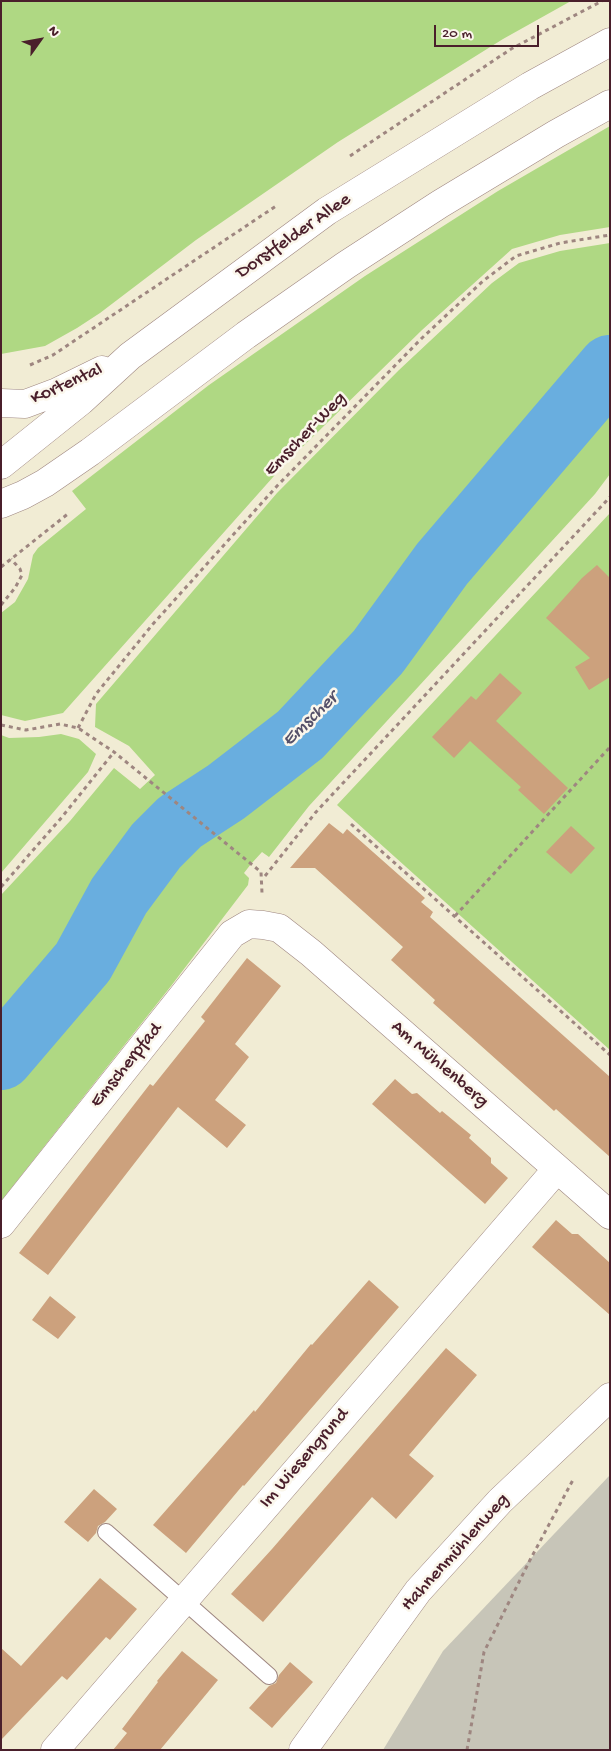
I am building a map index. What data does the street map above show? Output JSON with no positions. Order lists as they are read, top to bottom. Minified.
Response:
{"streets":{"street":["Dorstfelder Allee","Kortental","Am Mühlenberg","Emscherpfad","Im Wiesengrund","Hahnenmühlenweg"],"path":["Emscher-Weg"]},"crossings":[["Dorstfelder Allee","Kortental"],["Am Mühlenberg","Emscherpfad"],["Am Mühlenberg","Im Wiesengrund"]],"water":["Emscher"],"scale_bar":"20 m","north":"top right"}
